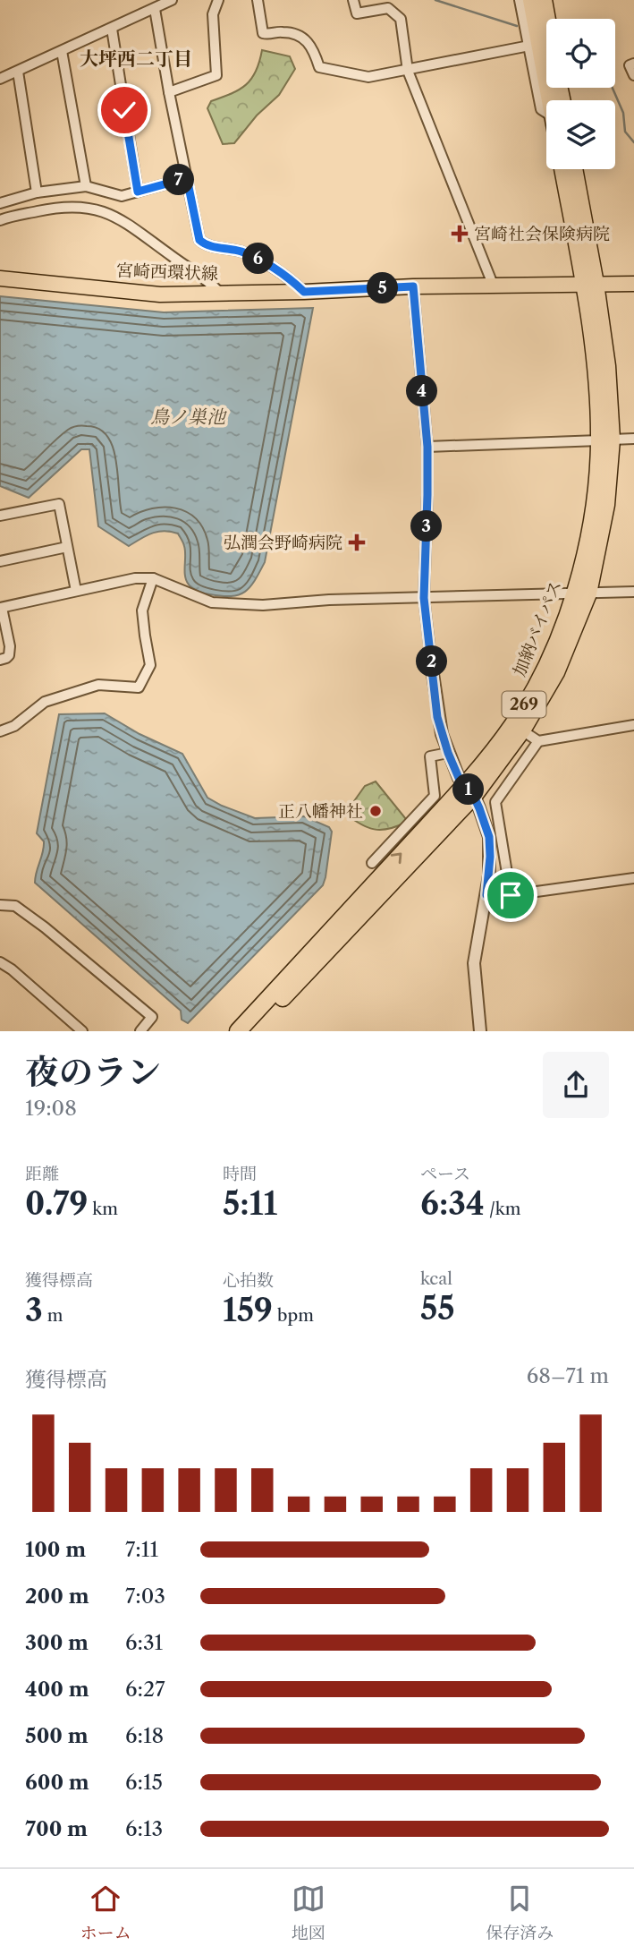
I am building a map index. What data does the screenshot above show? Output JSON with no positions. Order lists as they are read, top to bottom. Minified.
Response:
{"streets":{"highway":["加納バイパス","269"],"main road":["宮崎西環状線"]},"crossings":[["宮崎西環状線","加納バイパス"],["宮崎西環状線","269"],["加納バイパス","269"]],"districts":["大坪西二丁目"],"water":["鳥ノ巣池"],"places":{"health":["宮崎社会保険病院","弘潤会野崎病院"],"other":["正八幡神社"]},"page":{"pins":["7","6","5","4","3","2","1"],"heading":["夜のラン","19:08"],"stats":[["距離","0.79 km"],["時間","5:11"],["ペース","6:34 /km"],["獲得標高","3 m"],["心拍数","159 bpm"],["kcal","55"]],"chart":["獲得標高","68–71 m"],"list":[{"name":"100 m","note":"7:11"},{"name":"200 m","note":"7:03"},{"name":"300 m","note":"6:31"},{"name":"400 m","note":"6:27"},{"name":"500 m","note":"6:18"},{"name":"600 m","note":"6:15"},{"name":"700 m","note":"6:13"}],"tabs":["ホーム","地図","保存済み"]}}
